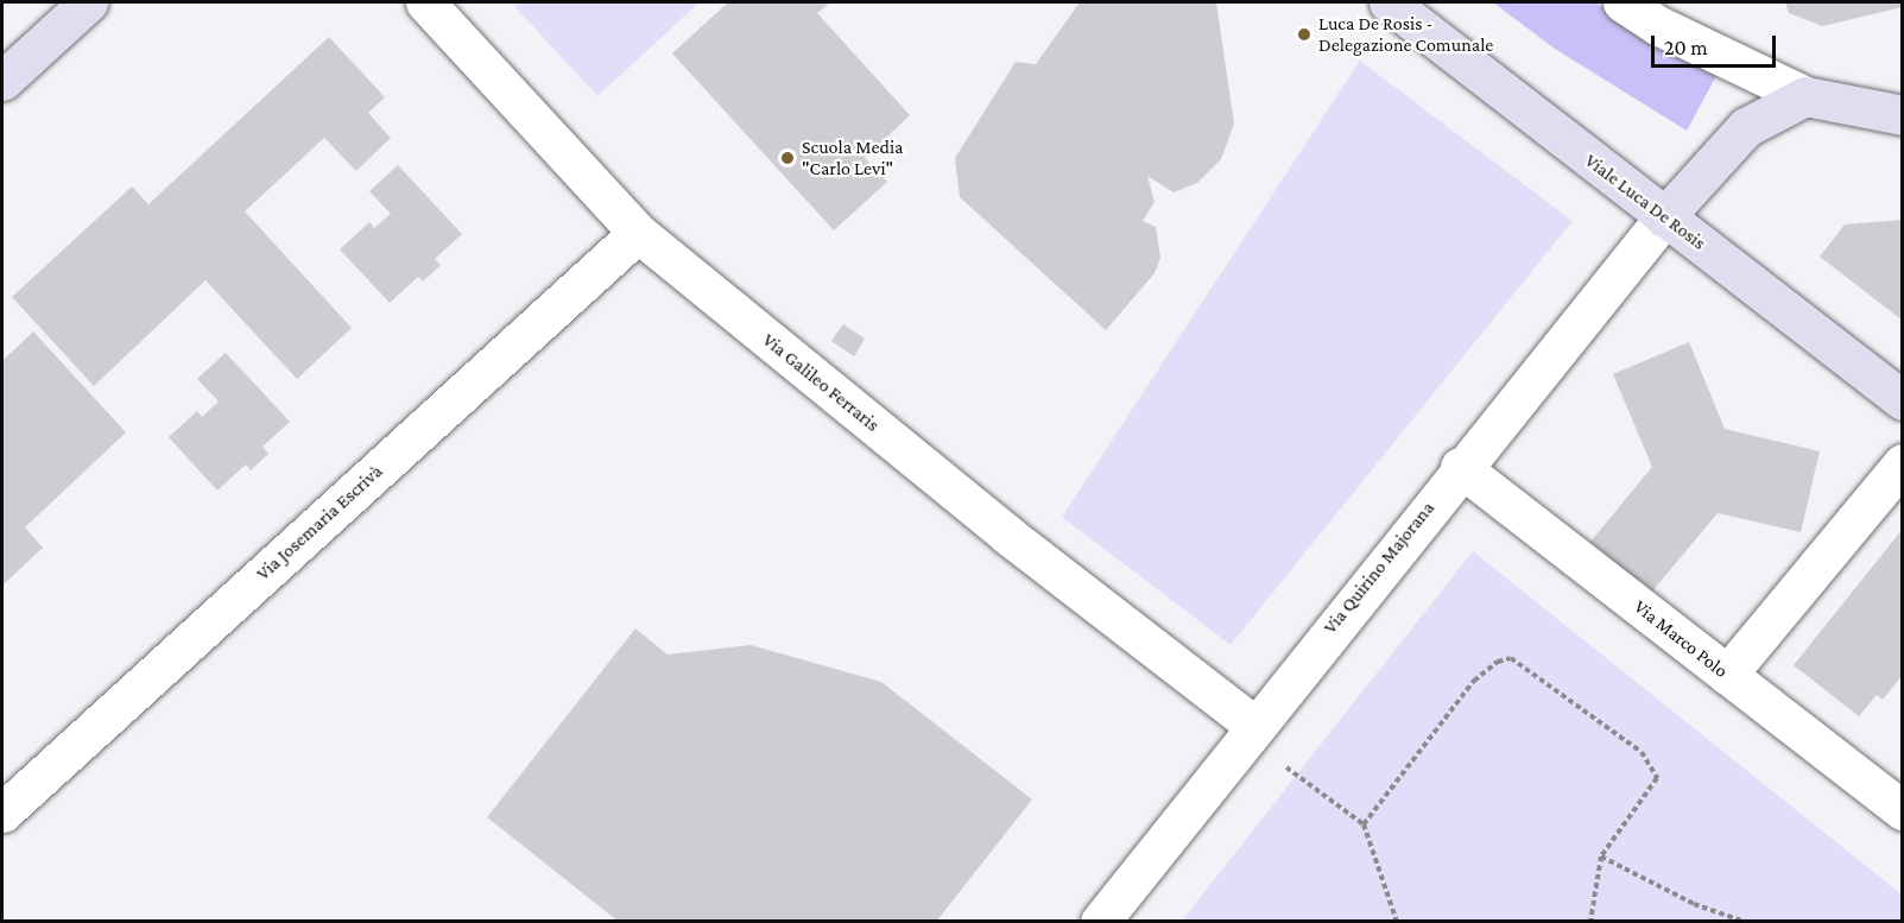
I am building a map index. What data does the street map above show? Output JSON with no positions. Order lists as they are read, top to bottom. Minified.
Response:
{"streets":{"main road":["Viale Luca De Rosis"],"street":["Via Galileo Ferraris","Via Josemaria Escrivà","Via Quirino Majorana","Via Marco Polo"]},"crossings":[["Viale Luca De Rosis","Via Quirino Majorana"],["Via Galileo Ferraris","Via Josemaria Escrivà"],["Via Galileo Ferraris","Via Quirino Majorana"],["Via Quirino Majorana","Via Marco Polo"]],"places":["Luca De Rosis - Delegazione Comunale","Scuola Media \"Carlo Levi\""],"scale_bar":"20 m"}
